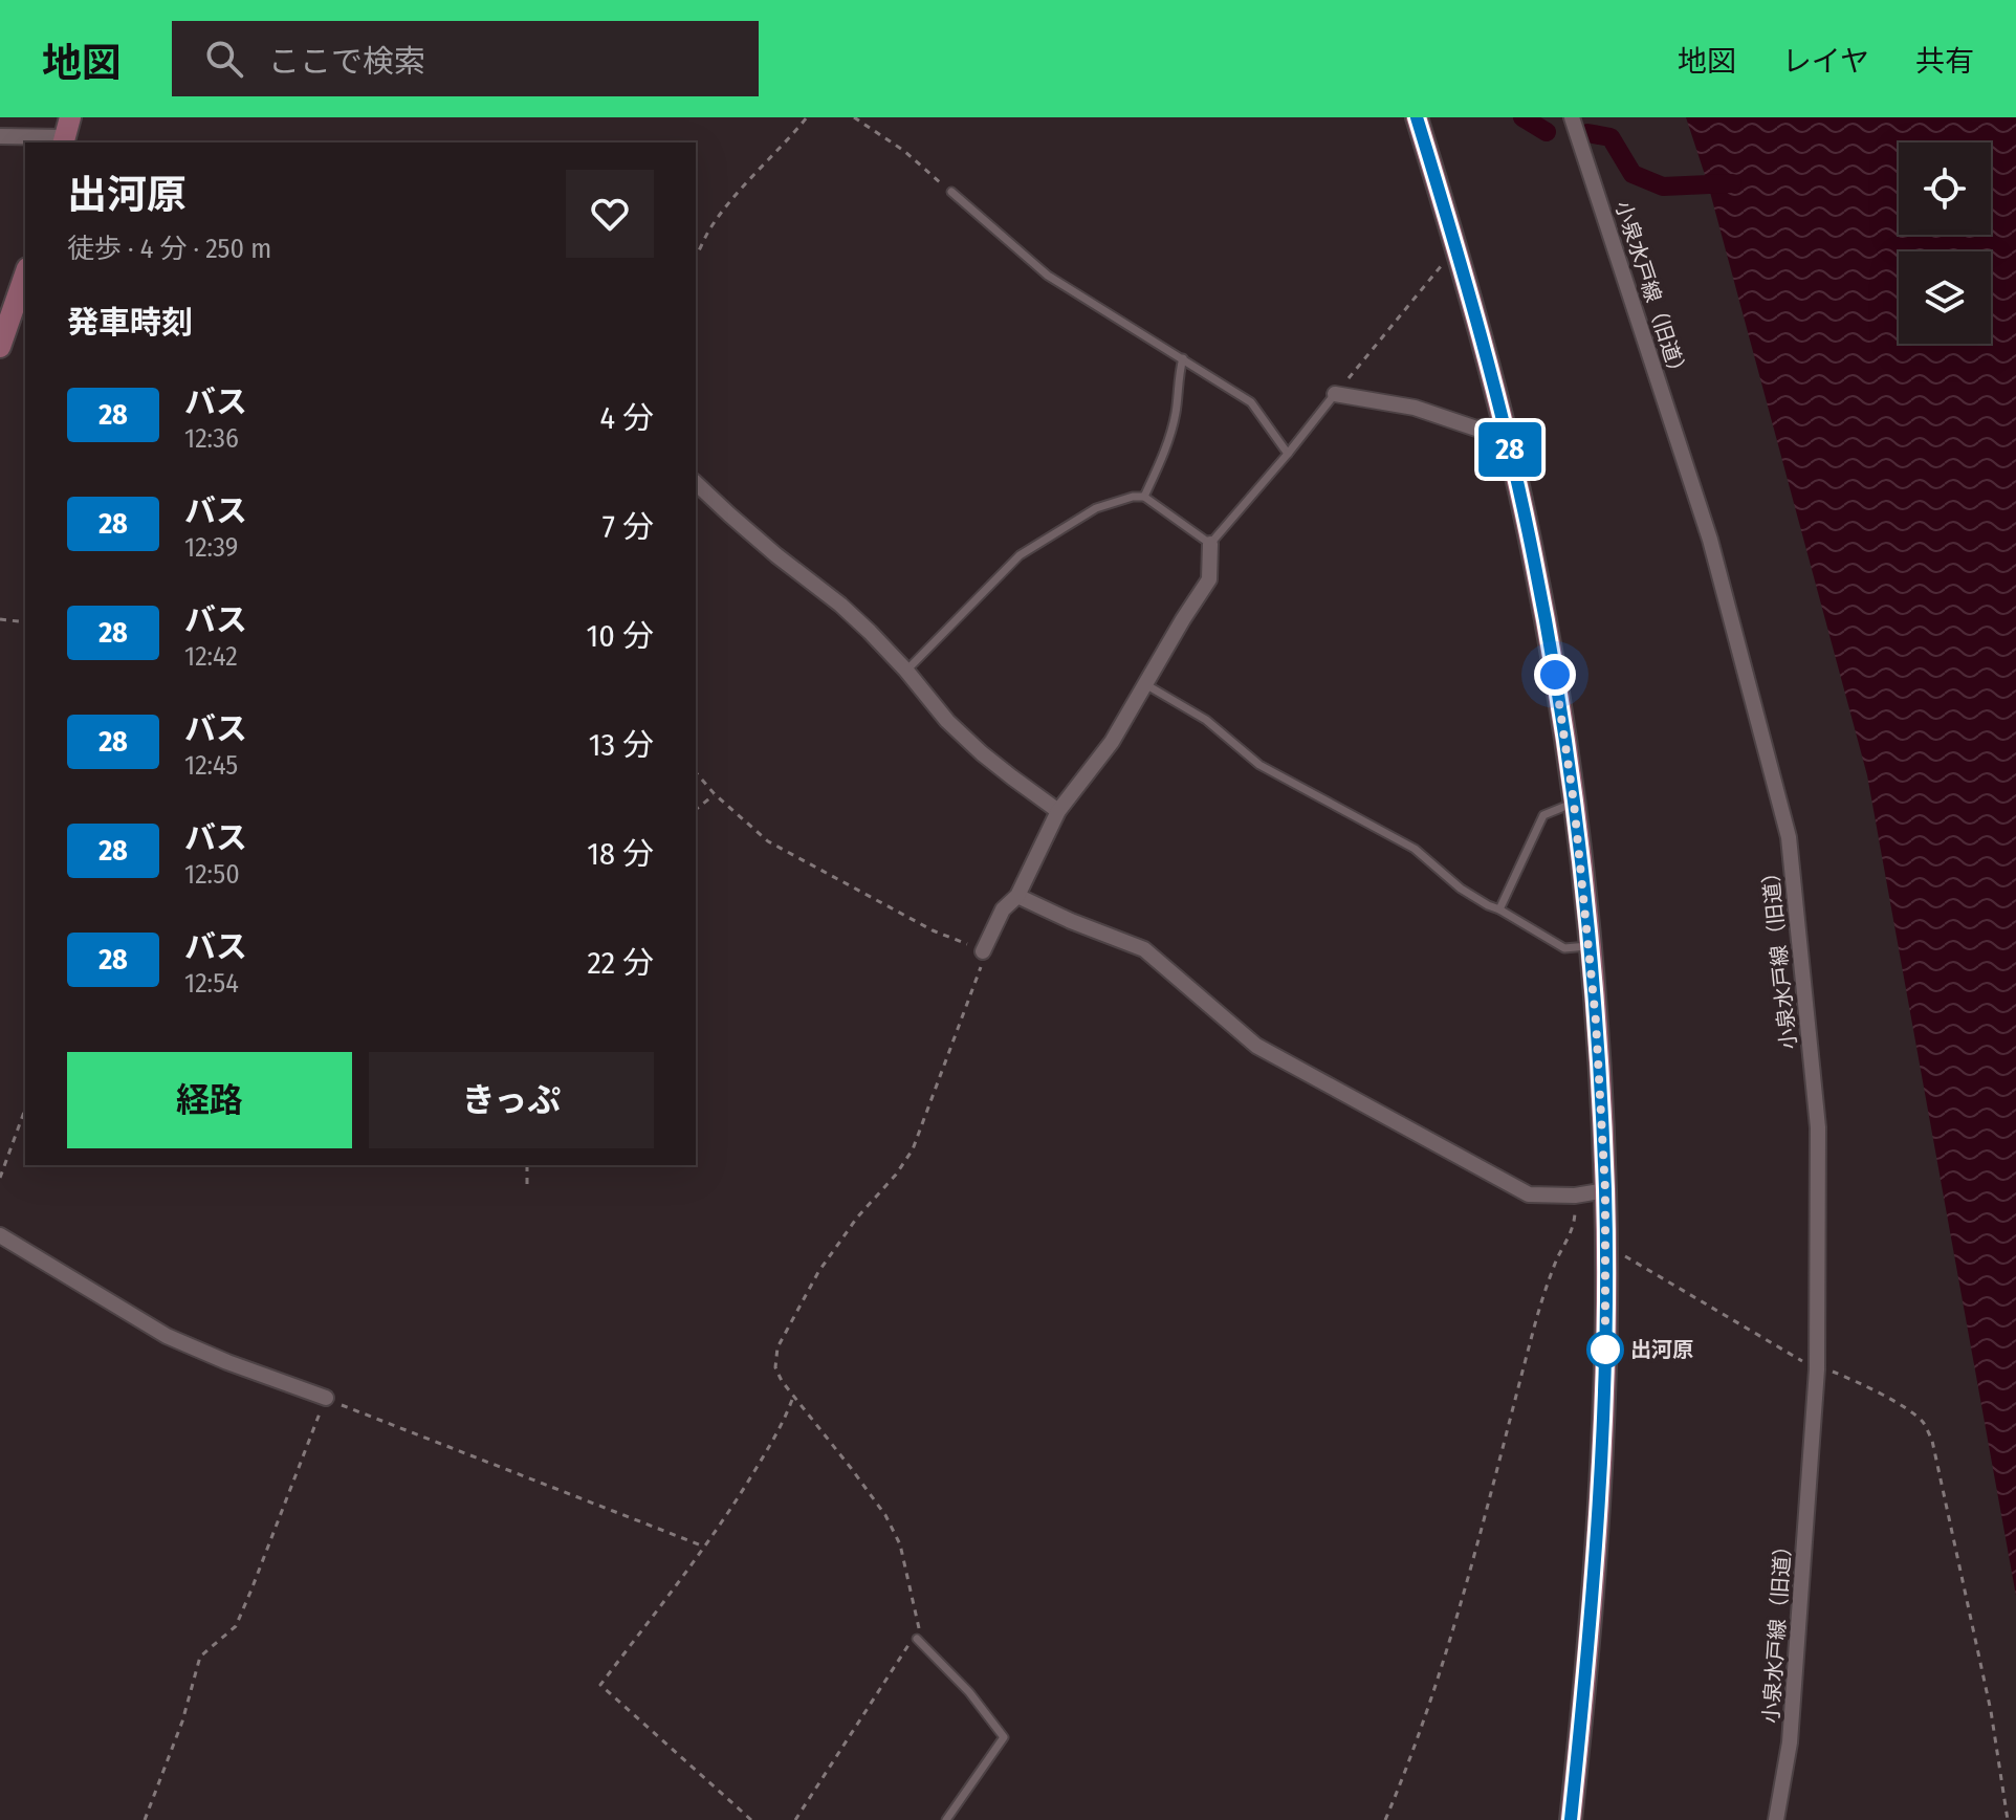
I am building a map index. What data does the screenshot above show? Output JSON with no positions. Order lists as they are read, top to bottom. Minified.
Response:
{"streets":{"street":["小泉水戸線（旧道）"]},"places":["出河原"],"lines":["bus line 28"],"page":{"header":"地図","search":"ここで検索","nav":["地図","レイヤ","共有"],"on_map":"28","heading":[["出河原","徒歩 · 4 分 · 250 m"],"発車時刻"],"list":[{"mark":"28","name":"バス","note":"12:36","value":"4 分"},{"mark":"28","name":"バス","note":"12:39","value":"7 分"},{"mark":"28","name":"バス","note":"12:42","value":"10 分"},{"mark":"28","name":"バス","note":"12:45","value":"13 分"},{"mark":"28","name":"バス","note":"12:50","value":"18 分"},{"mark":"28","name":"バス","note":"12:54","value":"22 分"}],"buttons":["経路","きっぷ"]}}
